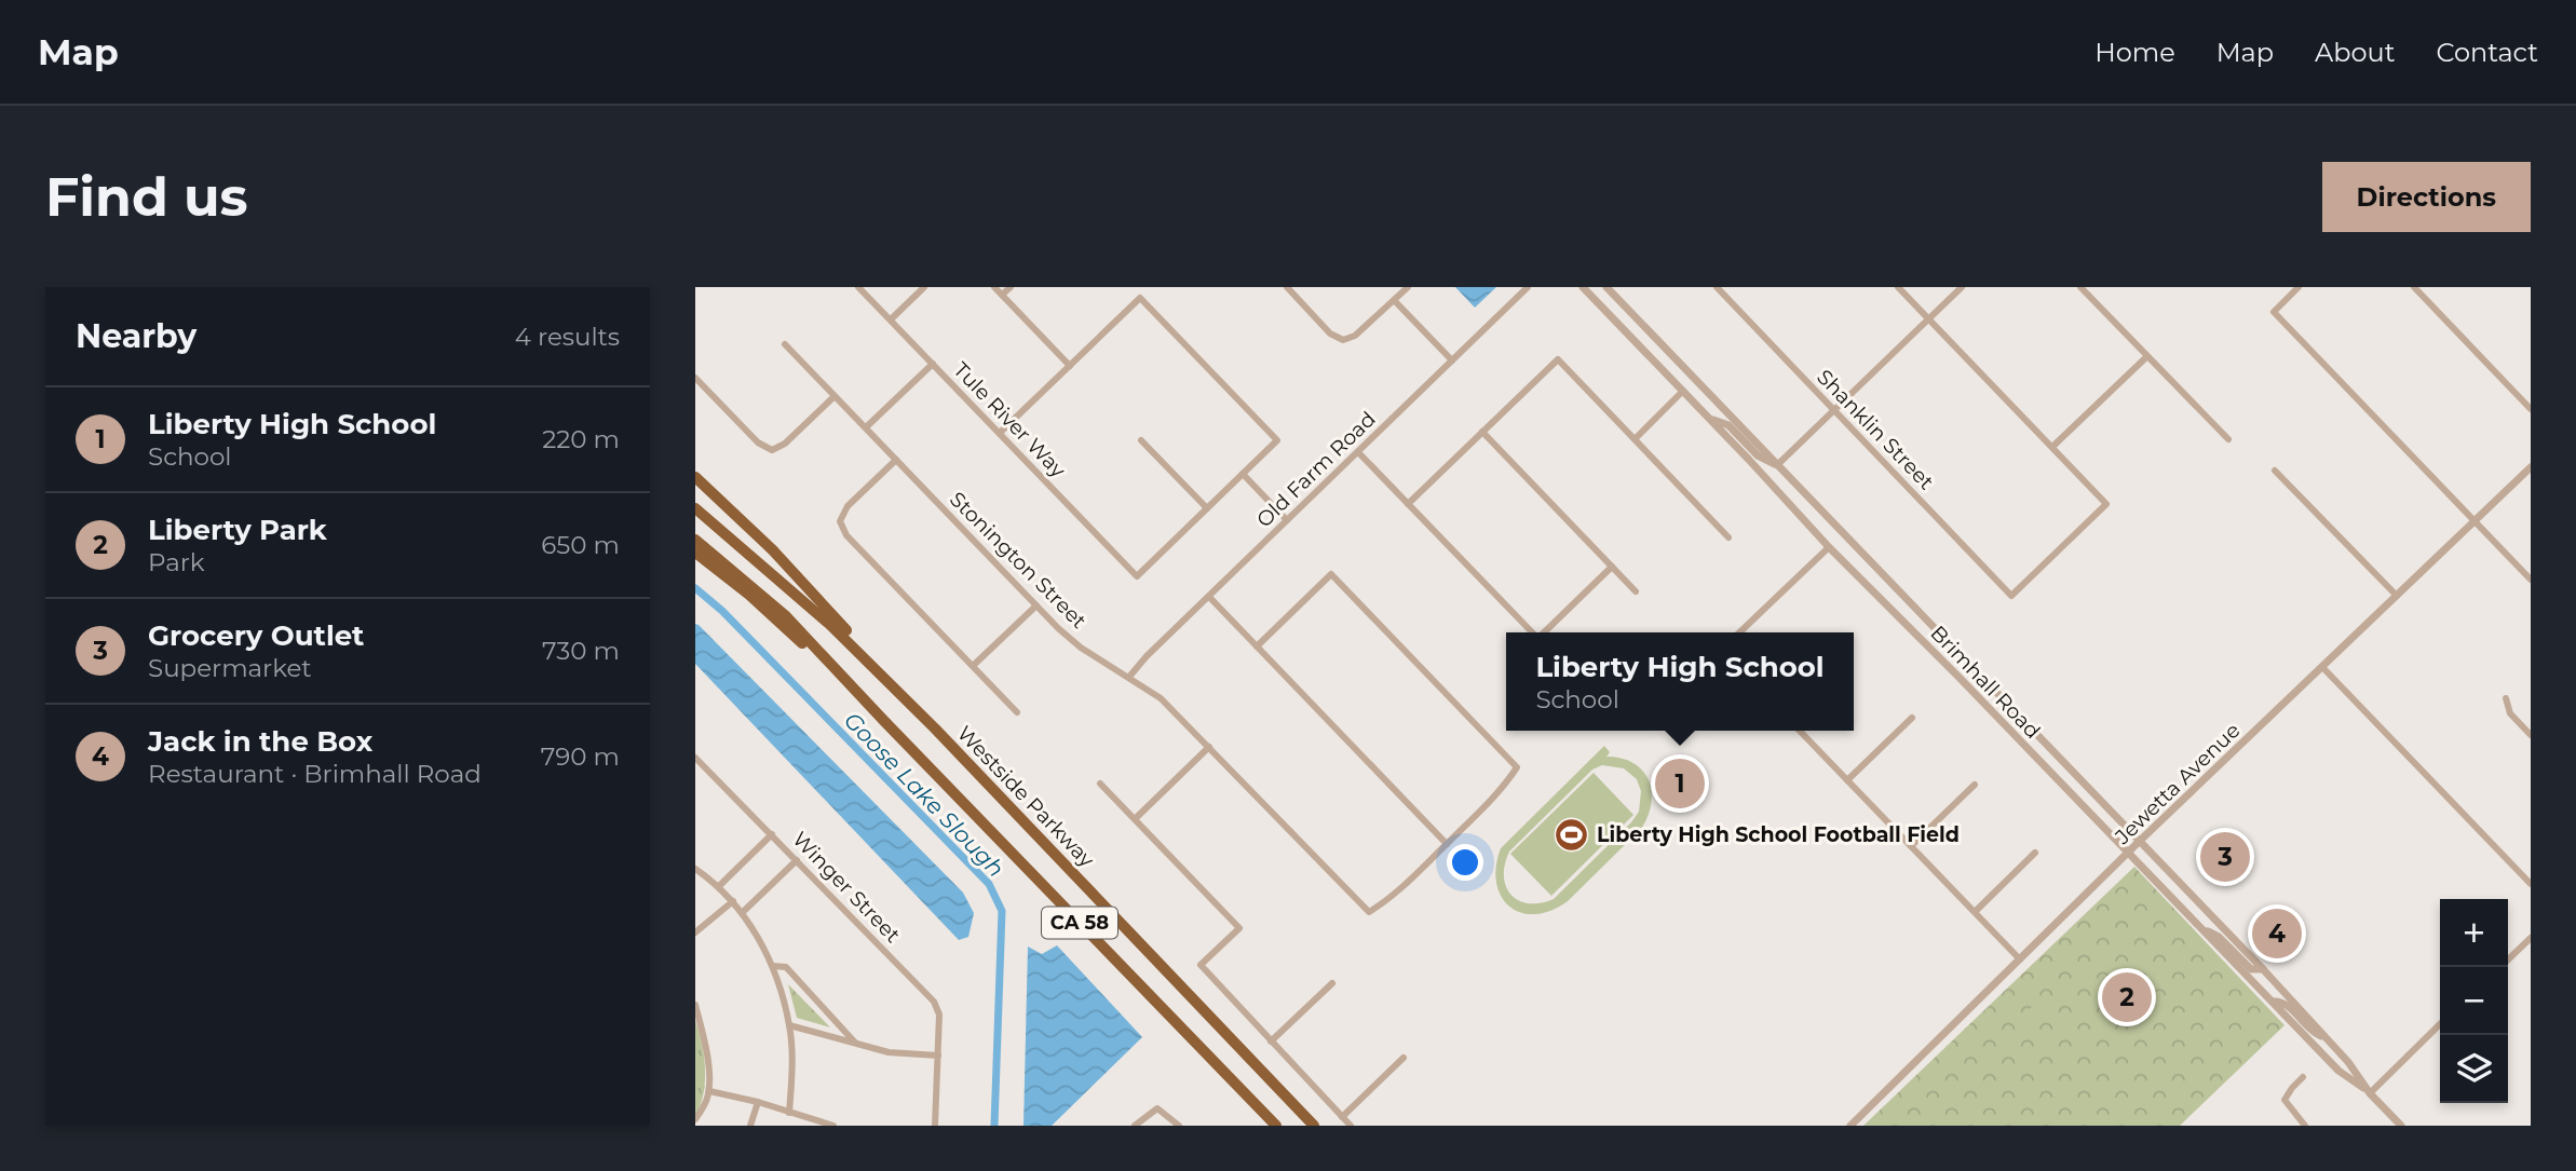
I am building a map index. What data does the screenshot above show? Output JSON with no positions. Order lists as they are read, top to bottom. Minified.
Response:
{"streets":{"highway":["Westside Parkway","CA 58"],"street":["Tule River Way","Shanklin Street","Old Farm Road","Stonington Street","Brimhall Road","Jewetta Avenue","Winger Street"]},"crossings":[["Old Farm Road","Stonington Street"],["Brimhall Road","Jewetta Avenue"]],"water":["Goose Lake Slough"],"places":{"sports":["Liberty High School Football Field"]},"page":{"header":"Map","nav":["Home","Map","About","Contact"],"buttons":"Directions","title":"Find us","heading":["Nearby","4 results"],"list":[{"mark":"1","name":"Liberty High School","note":"School","value":"220 m"},{"mark":"2","name":"Liberty Park","note":"Park","value":"650 m"},{"mark":"3","name":"Grocery Outlet","note":"Supermarket","value":"730 m"},{"mark":"4","name":"Jack in the Box","note":"Restaurant · Brimhall Road","value":"790 m"}],"popup":["Liberty High School","School"],"pins":["1","3","4","2"],"map_buttons":["+","−"]}}
